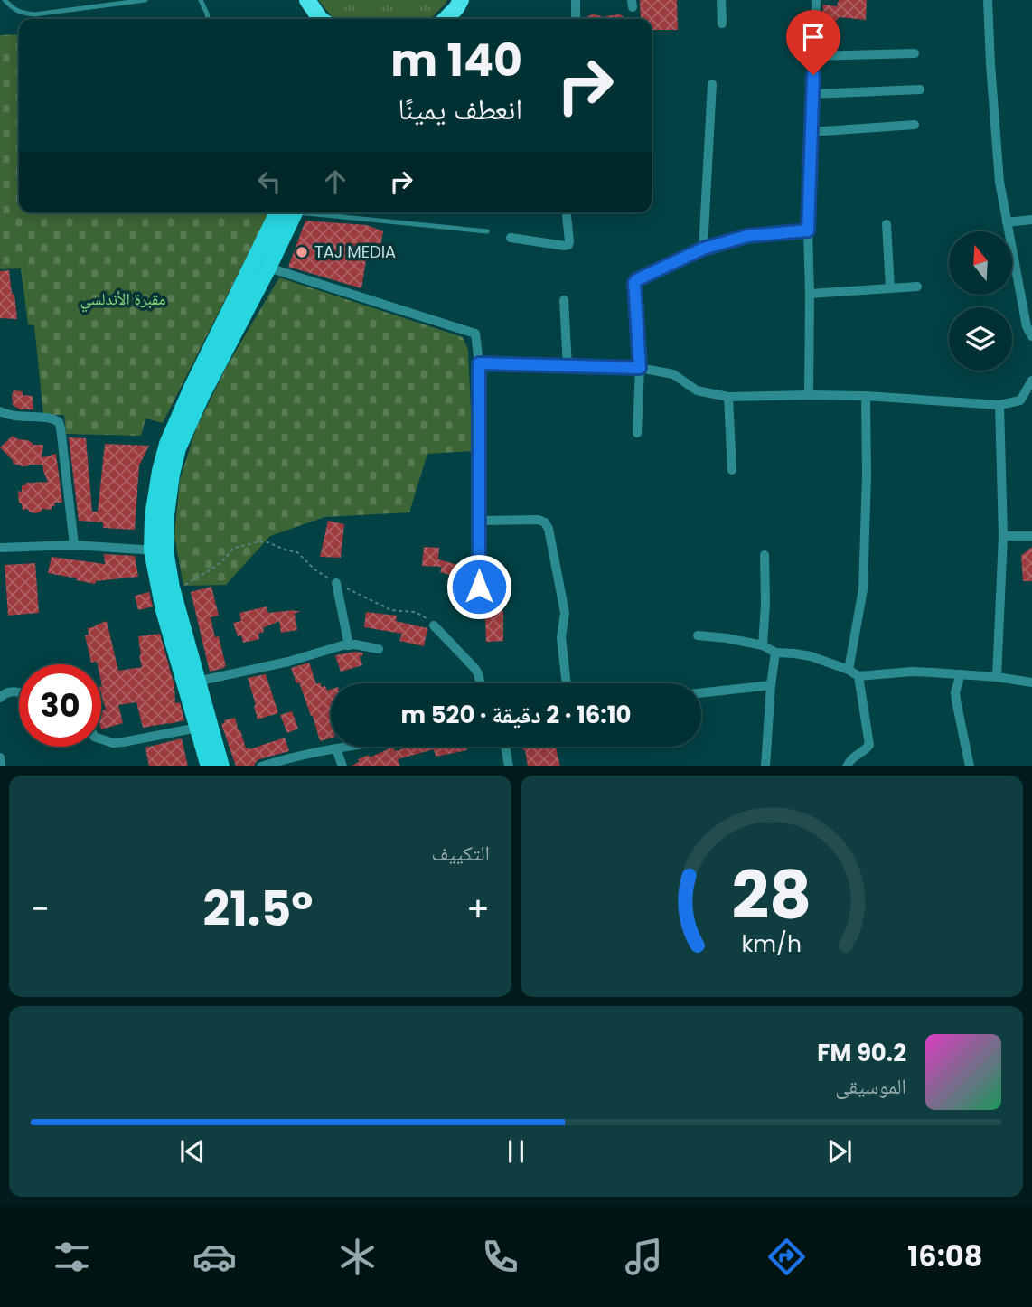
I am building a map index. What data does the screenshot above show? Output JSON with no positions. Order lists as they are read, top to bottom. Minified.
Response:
{"parks":["مقبرة الأندلسي"],"places":["TAJ MEDIA"],"north":"top","page":{"turn":["140 m","انعطف يمينًا"],"limit":"30","trip":"16:10 · 2 دقيقة · 520 m","tile":"التكييف","heat":["−","21.5°","+"],"song":["90.2 FM","الموسيقى"],"tabs":"16:08","gauge":["28","km/h"]}}
